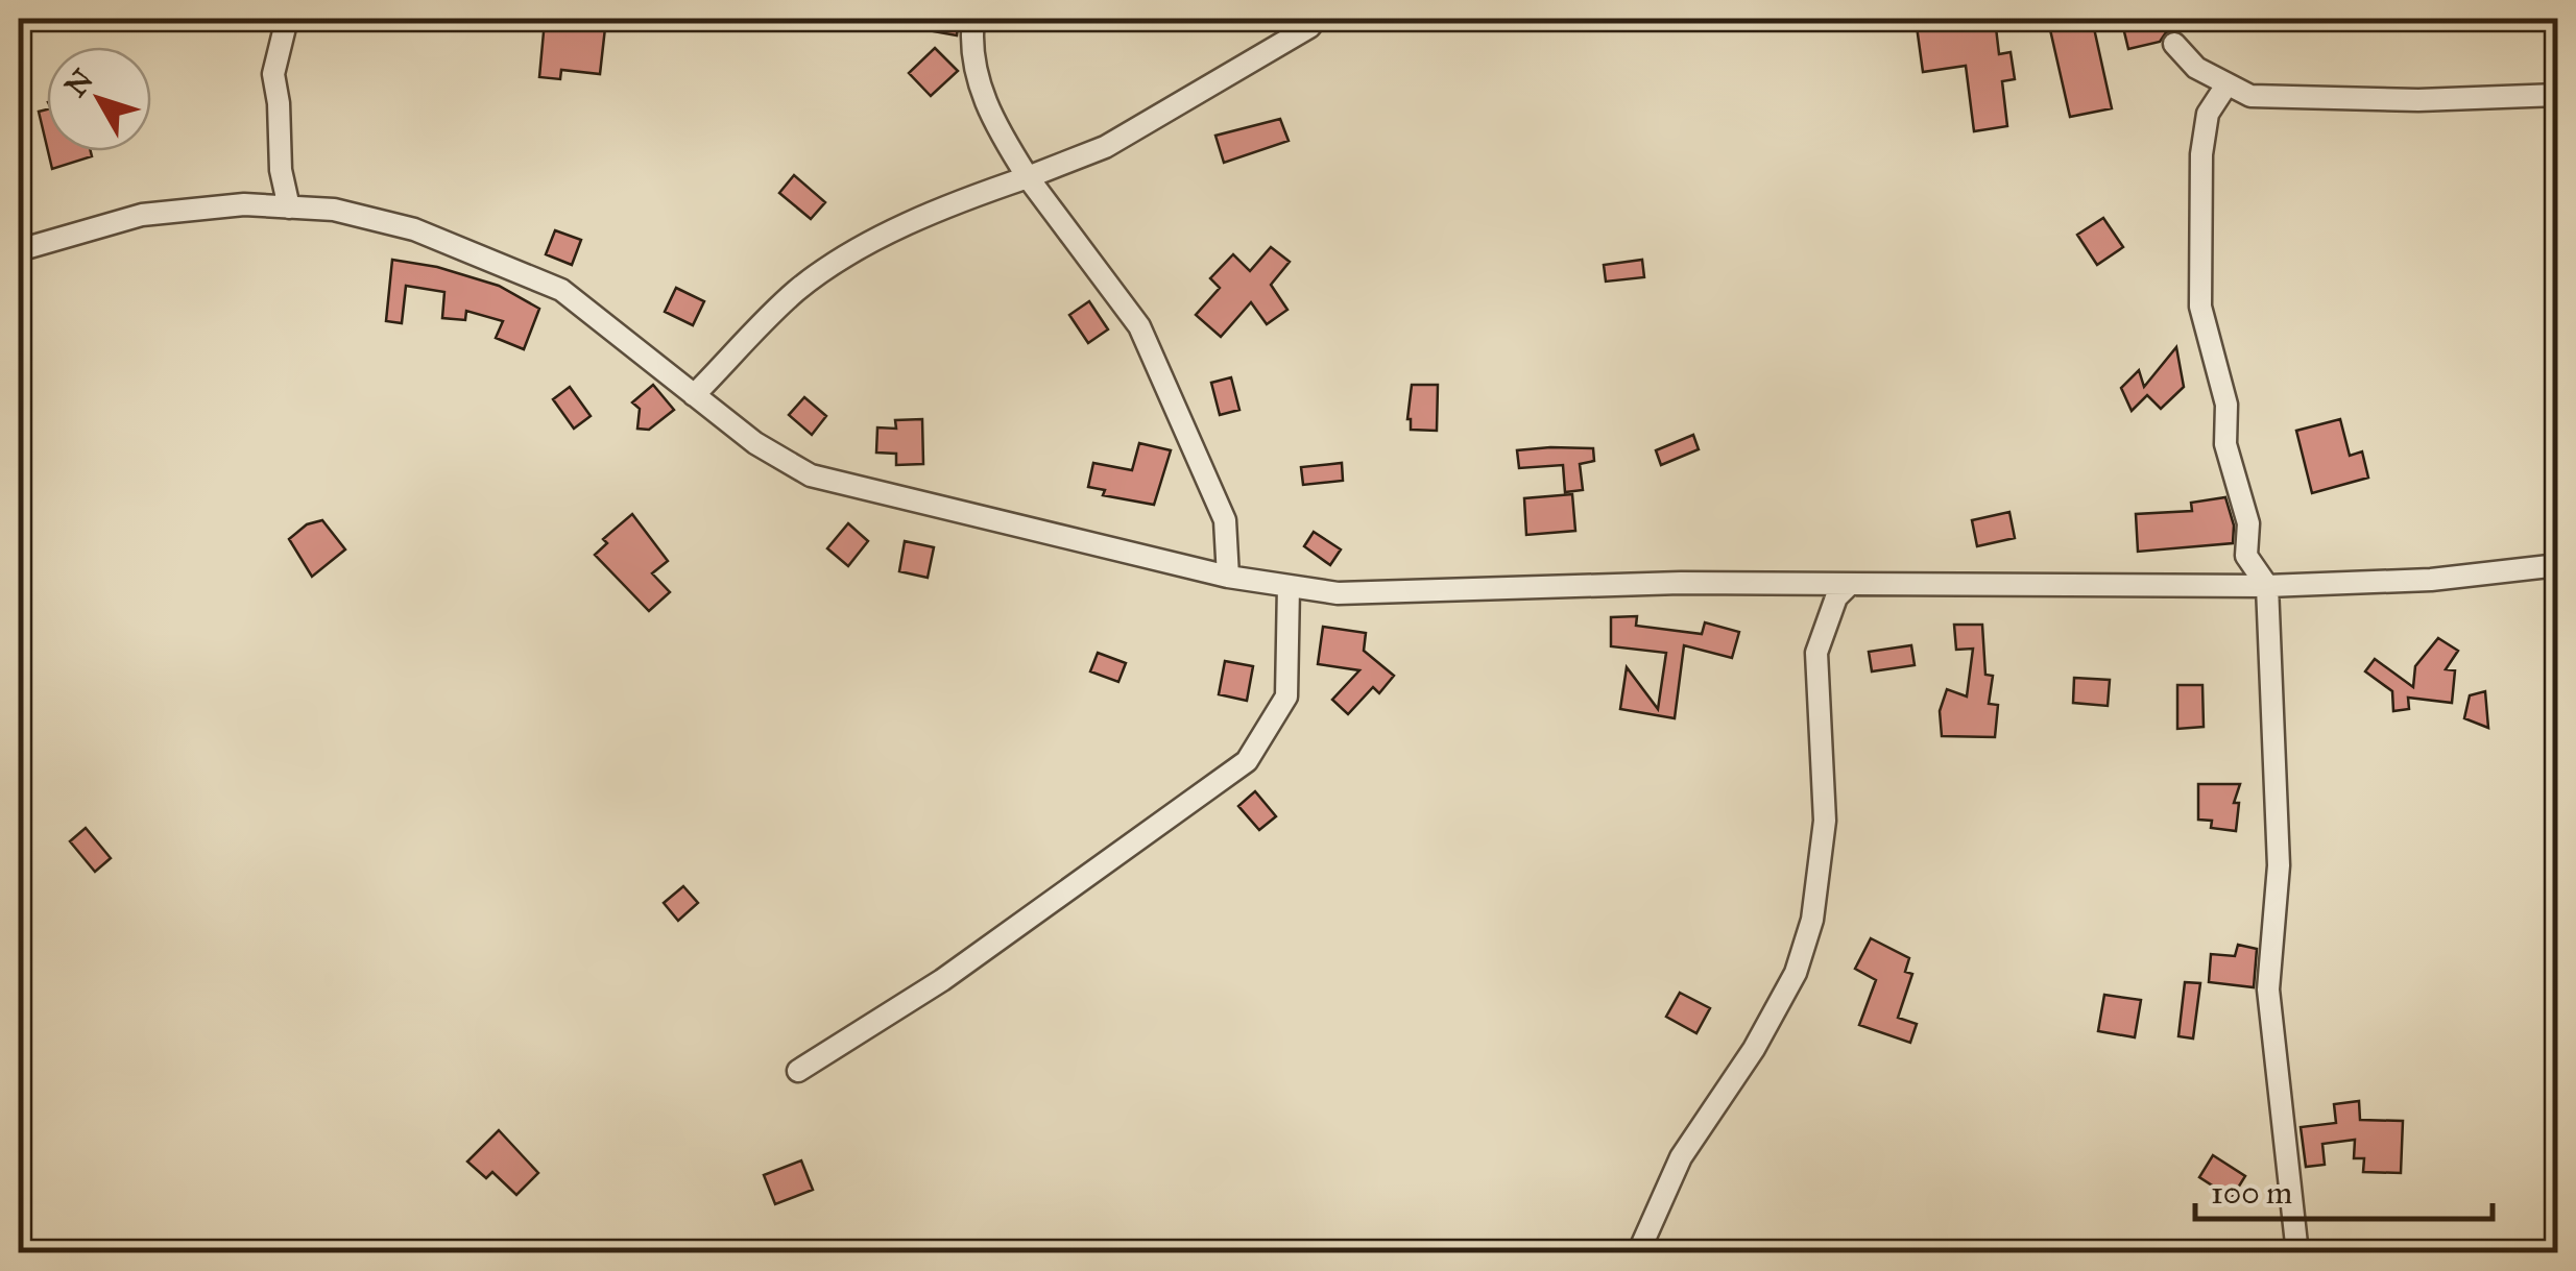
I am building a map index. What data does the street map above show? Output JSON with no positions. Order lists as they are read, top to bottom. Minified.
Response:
{"scale_bar":"100 m","north":"top left"}
